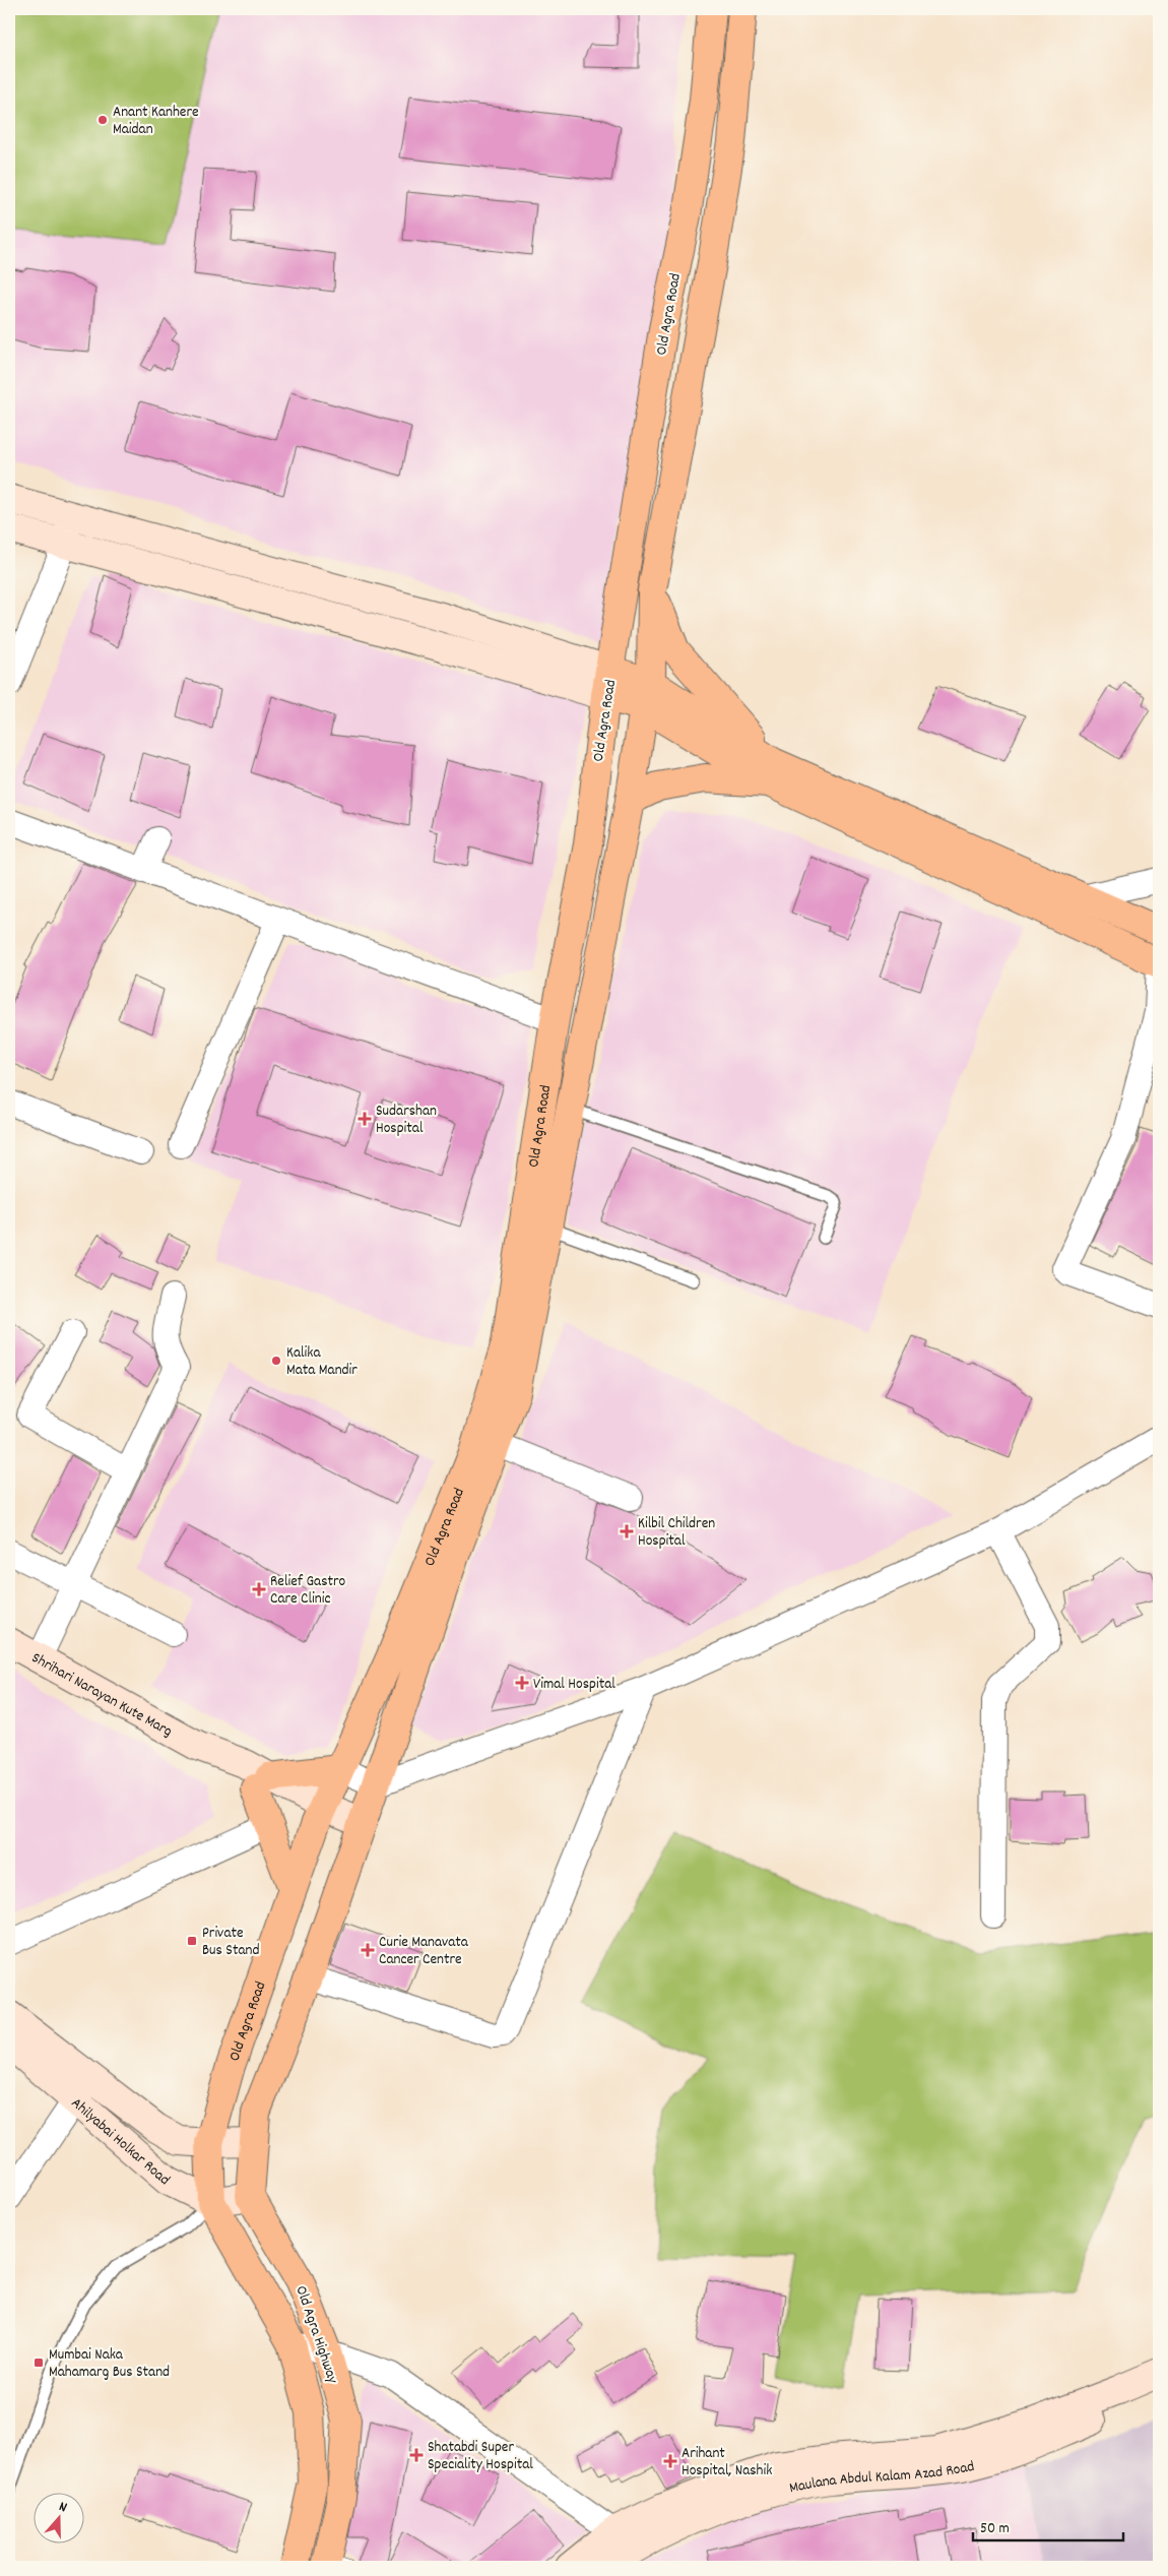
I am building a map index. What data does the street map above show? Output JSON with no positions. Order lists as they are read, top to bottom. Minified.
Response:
{"streets":{"main road":["Old Agra Road","Shrihari Narayan Kute Marg","Ahilyabai Holkar Road","Old Agra Highway","Maulana Abdul Kalam Azad Road"]},"crossings":[["Old Agra Road","Shrihari Narayan Kute Marg"],["Old Agra Road","Ahilyabai Holkar Road"],["Old Agra Road","Old Agra Highway"],["Ahilyabai Holkar Road","Old Agra Highway"]],"places":{"other":["Anant Kanhere Maidan","Kalika Mata Mandir"],"health":["Sudarshan Hospital","Kilbil Children Hospital","Relief Gastro Care Clinic","Vimal Hospital","Curie Manavata Cancer Centre","Shatabdi Super Speciality Hospital","Arihant Hospital, Nashik"],"transit":["Private Bus Stand","Mumbai Naka Mahamarg Bus Stand"]},"scale_bar":"50 m","north":"top"}
